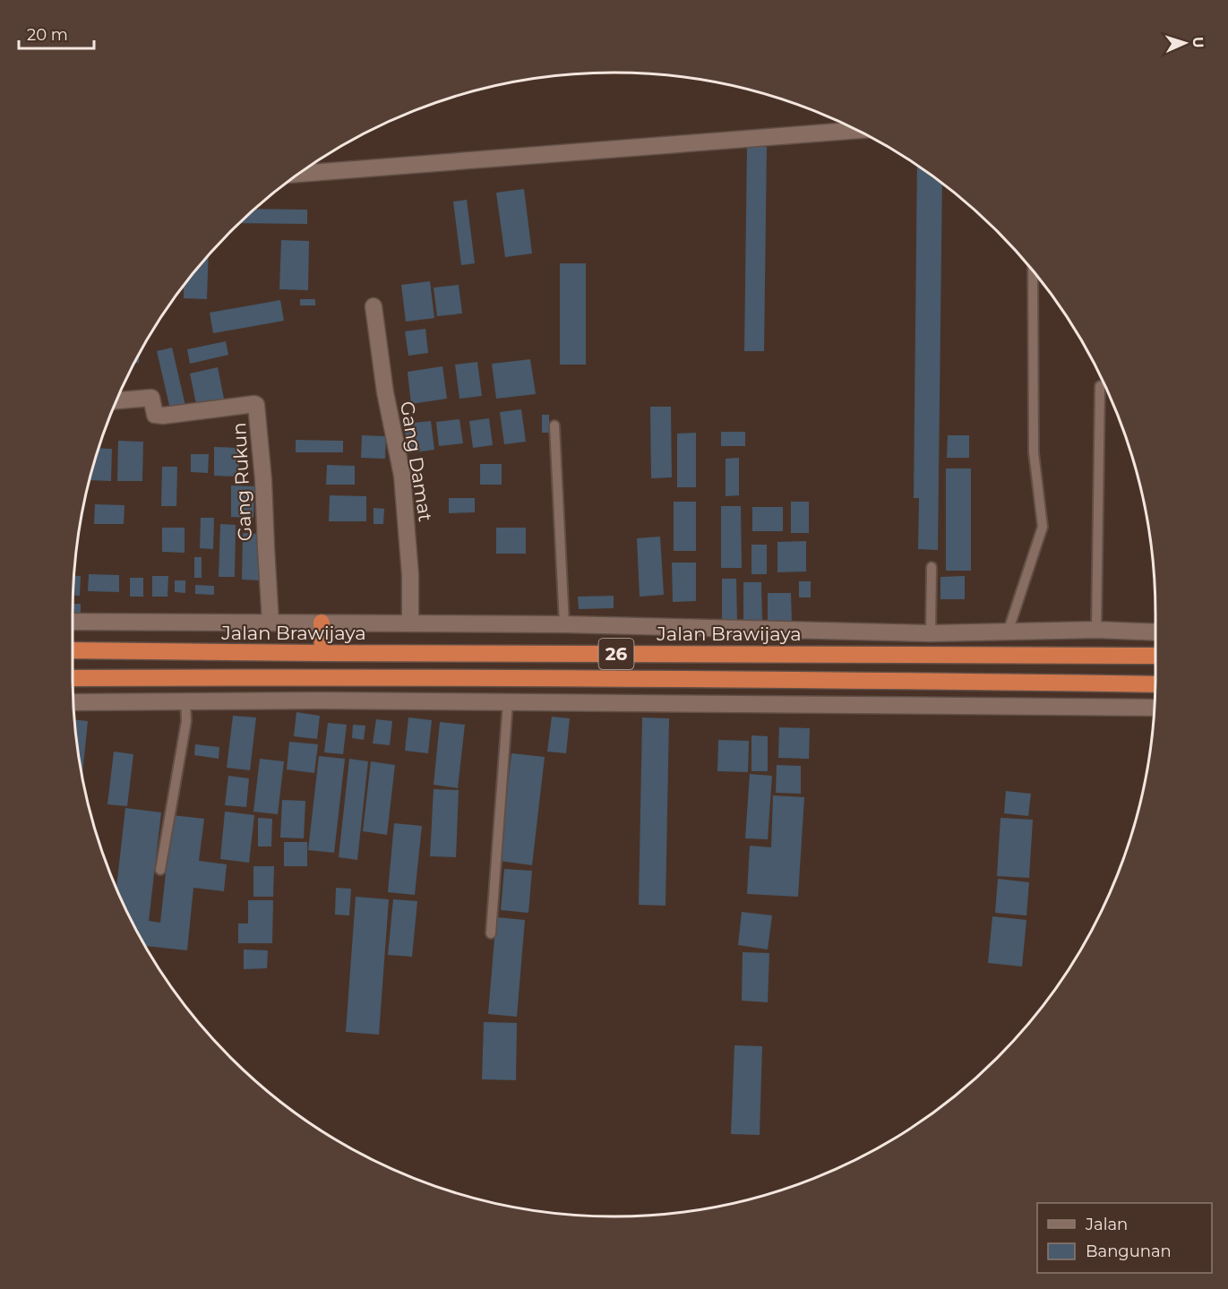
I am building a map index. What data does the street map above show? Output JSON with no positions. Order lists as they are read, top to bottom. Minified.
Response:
{"streets":{"highway":["Jalan Brawijaya","26"],"street":["Gang Damat","Gang Rukun"]},"legend":["Jalan","Bangunan"],"scale_bar":"20 m","north":"right"}
